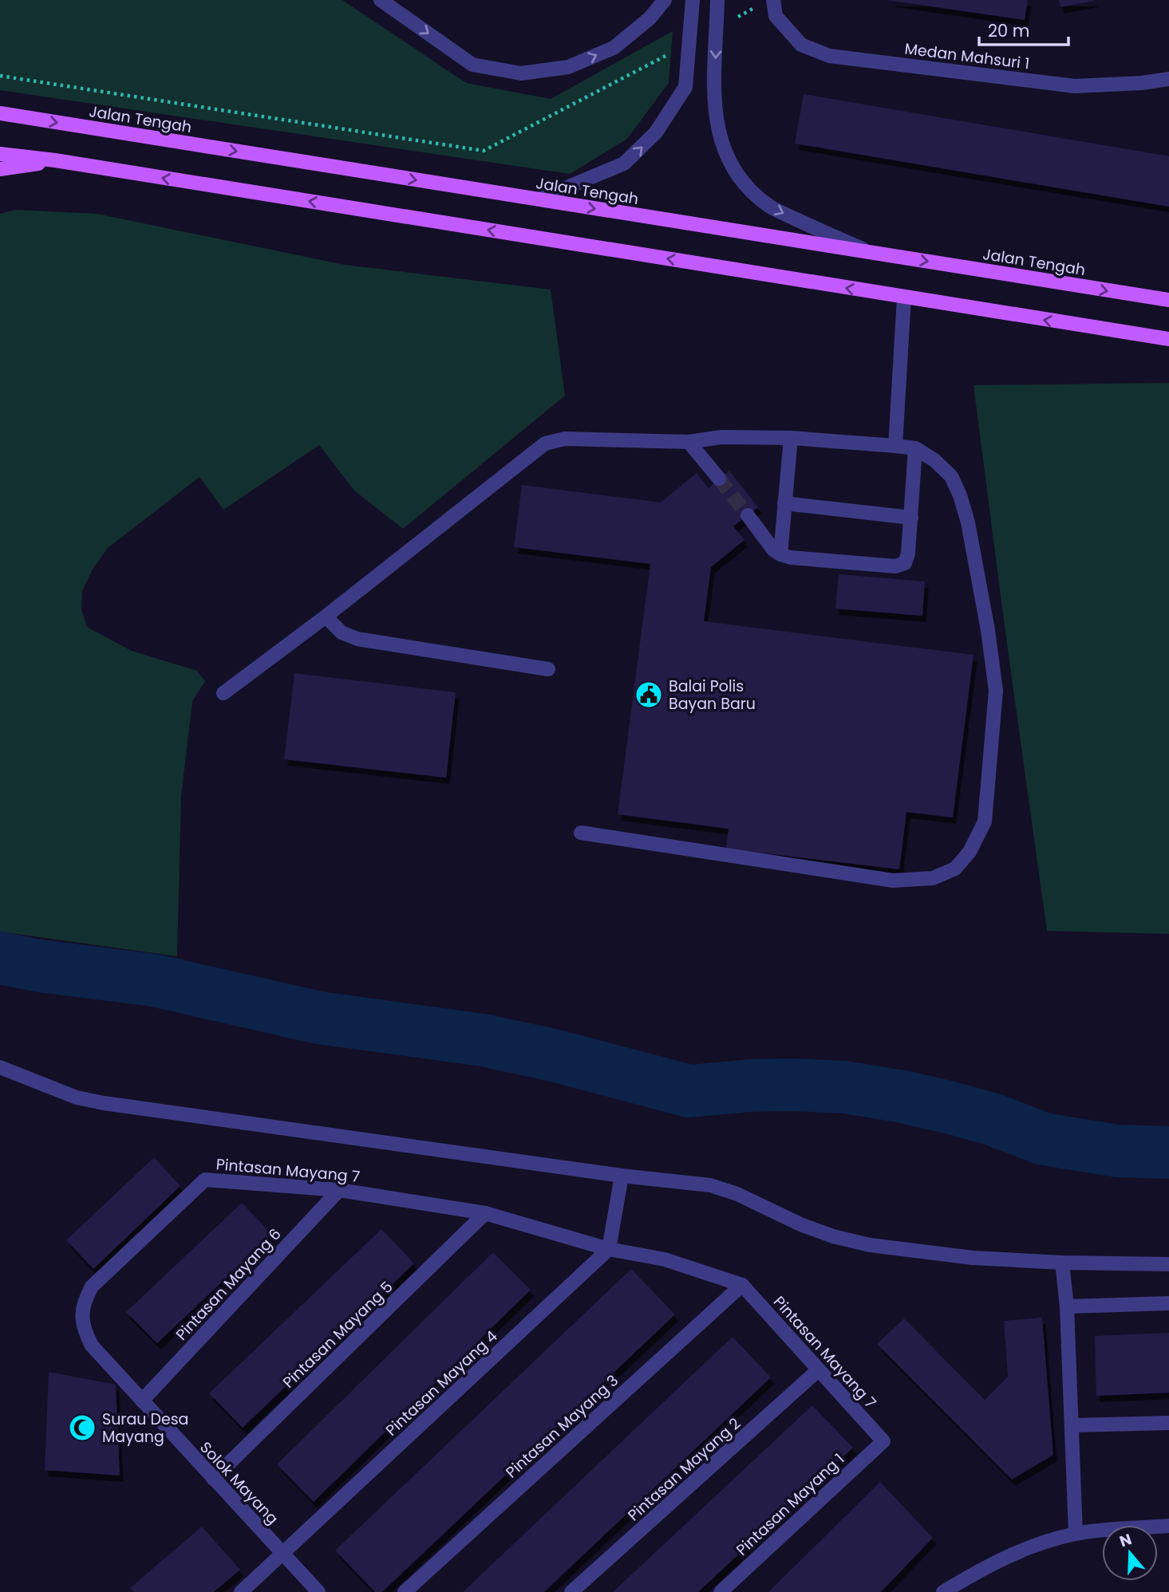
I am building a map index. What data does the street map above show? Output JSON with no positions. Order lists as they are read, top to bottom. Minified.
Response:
{"streets":{"main road":["Jalan Tengah"],"street":["Medan Mahsuri 1","Pintasan Mayang 7","Pintasan Mayang 6","Pintasan Mayang 5","Pintasan Mayang 4","Pintasan Mayang 3","Pintasan Mayang 2","Solok Mayang","Pintasan Mayang 1"]},"crossings":[["Pintasan Mayang 7","Pintasan Mayang 6"],["Pintasan Mayang 7","Pintasan Mayang 5"],["Pintasan Mayang 7","Pintasan Mayang 4"],["Pintasan Mayang 7","Pintasan Mayang 3"],["Pintasan Mayang 7","Pintasan Mayang 2"],["Pintasan Mayang 7","Solok Mayang"],["Pintasan Mayang 7","Pintasan Mayang 1"],["Pintasan Mayang 6","Solok Mayang"],["Pintasan Mayang 5","Solok Mayang"],["Pintasan Mayang 4","Solok Mayang"]],"places":{"public building":["Balai Polis Bayan Baru"],"mosque":["Surau Desa Mayang"]},"scale_bar":"20 m","north":"top"}
